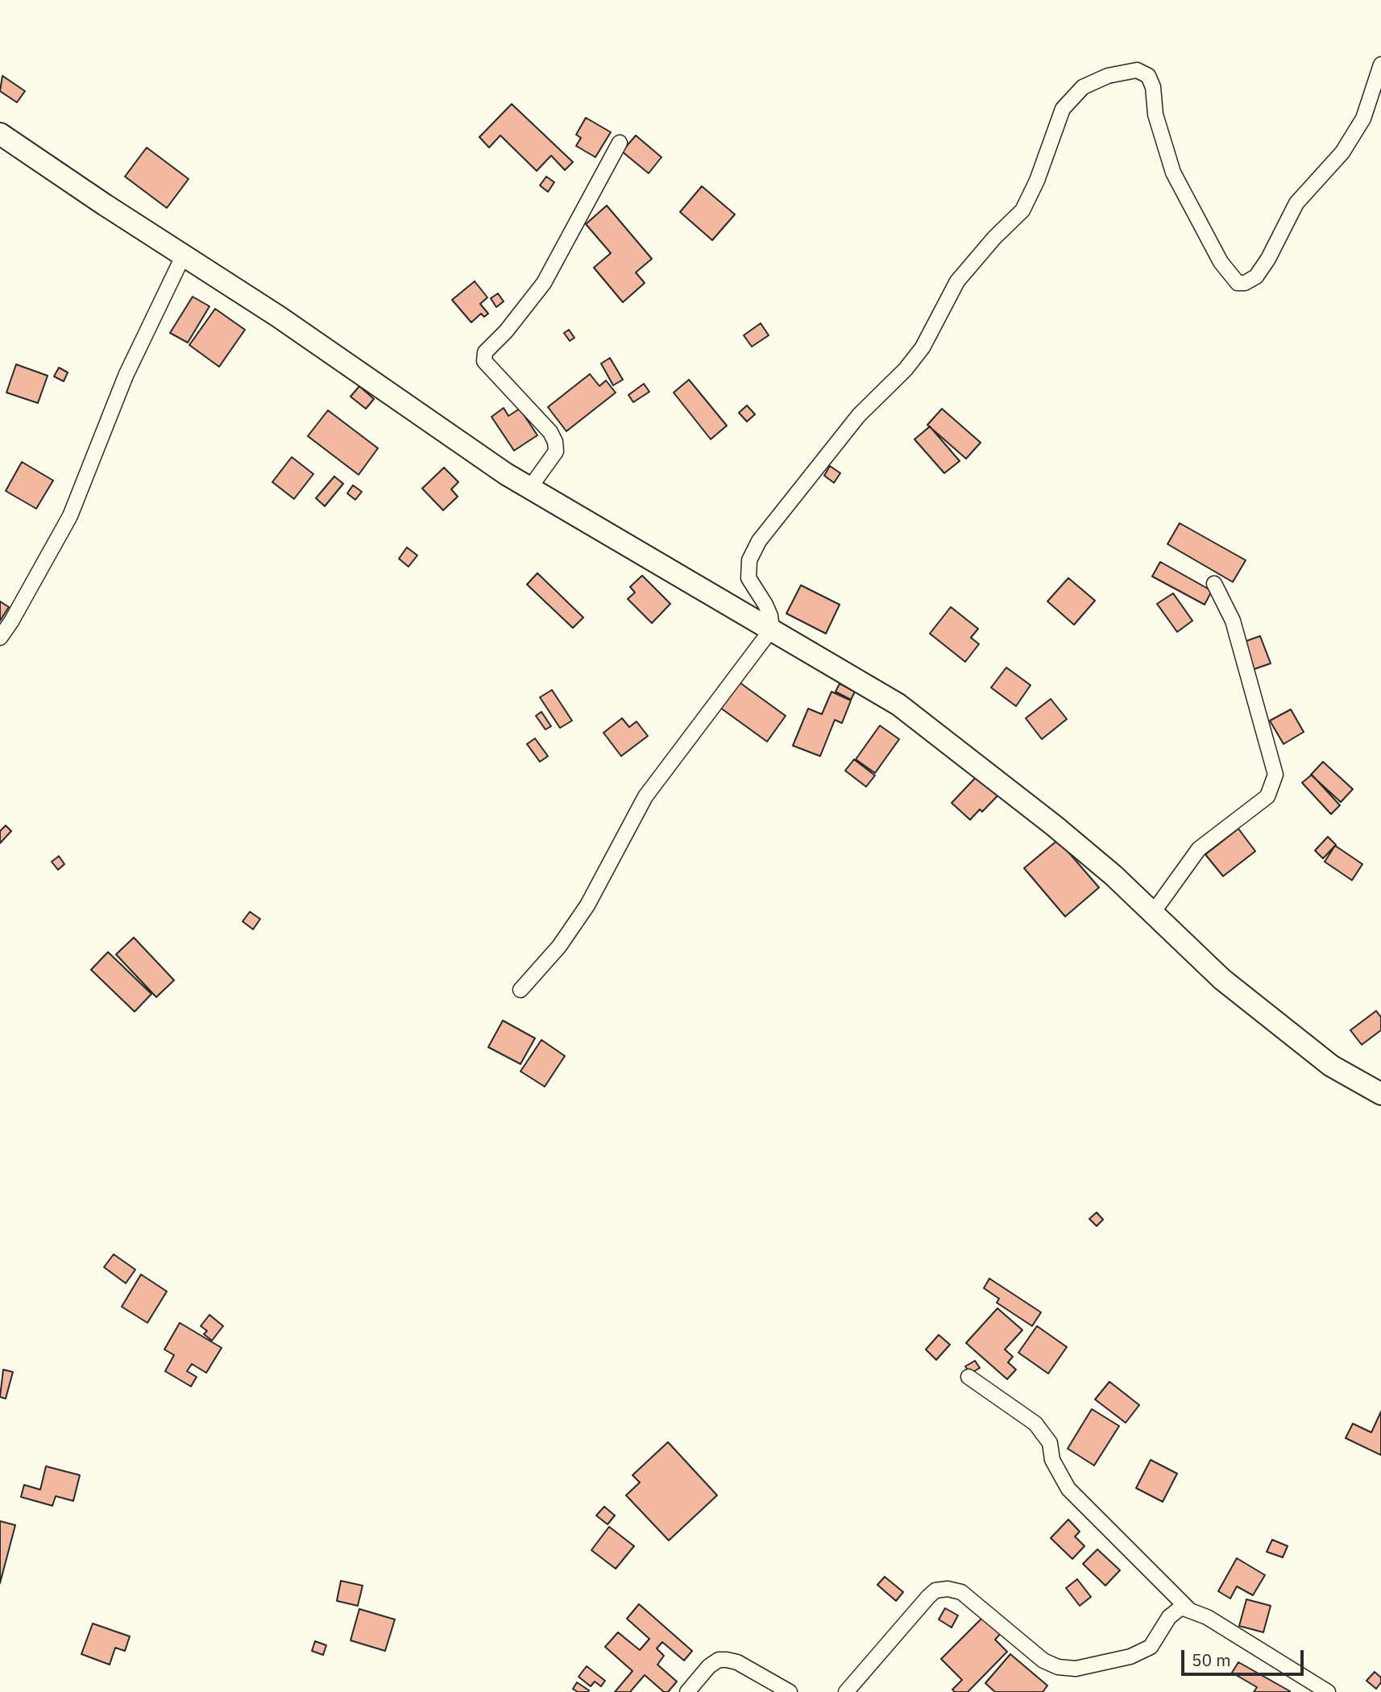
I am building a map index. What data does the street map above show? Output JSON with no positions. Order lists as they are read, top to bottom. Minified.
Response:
{"scale_bar":"50 m"}
